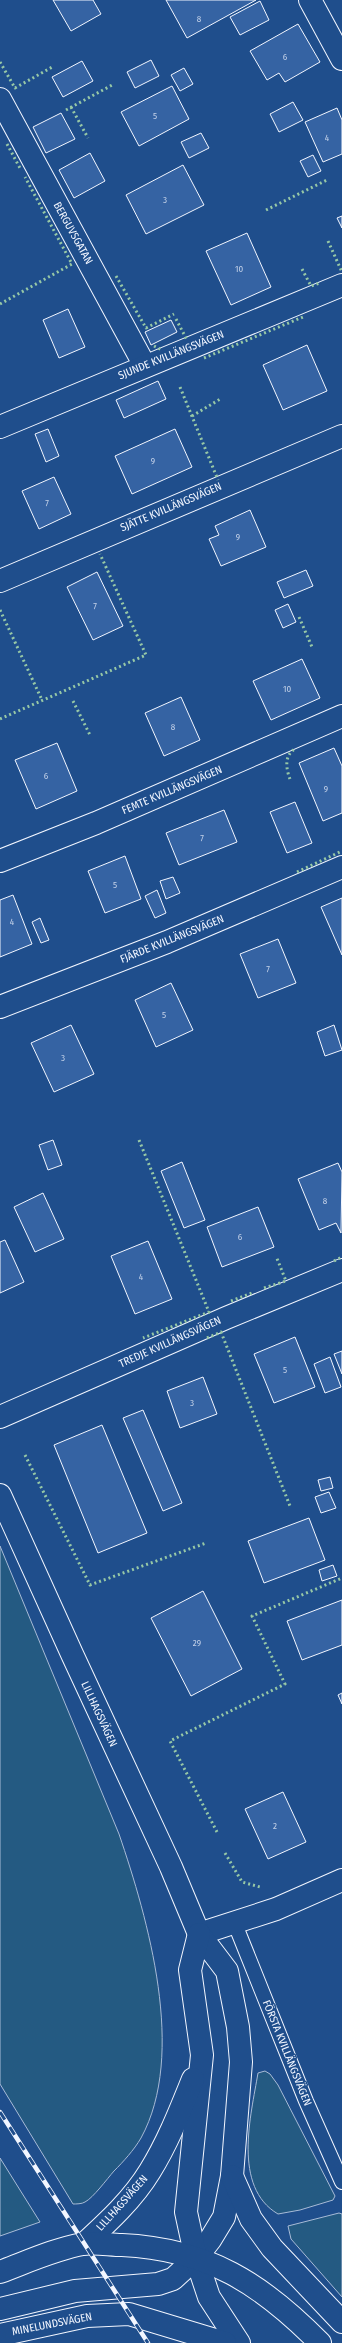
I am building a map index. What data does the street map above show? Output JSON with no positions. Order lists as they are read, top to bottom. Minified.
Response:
{"streets":{"street":["BERGUVSGATAN","SJUNDE KVILLÄNGSVÄGEN","SJÄTTE KVILLÄNGSVÄGEN","FEMTE KVILLÄNGSVÄGEN","FJÄRDE KVILLÄNGSVÄGEN","TREDJE KVILLÄNGSVÄGEN","LILLHAGSVÄGEN","MINELUNDSVÄGEN"],"lane":["FÖRSTA KVILLÄNGSVÄGEN"]},"crossings":[["BERGUVSGATAN","SJUNDE KVILLÄNGSVÄGEN"]],"house_numbers":["8","6","5","4","3","10","9","7","9","7","10","8","6","9","7","5","4","7","5","3","8","6","4","5","3","29","2"]}
